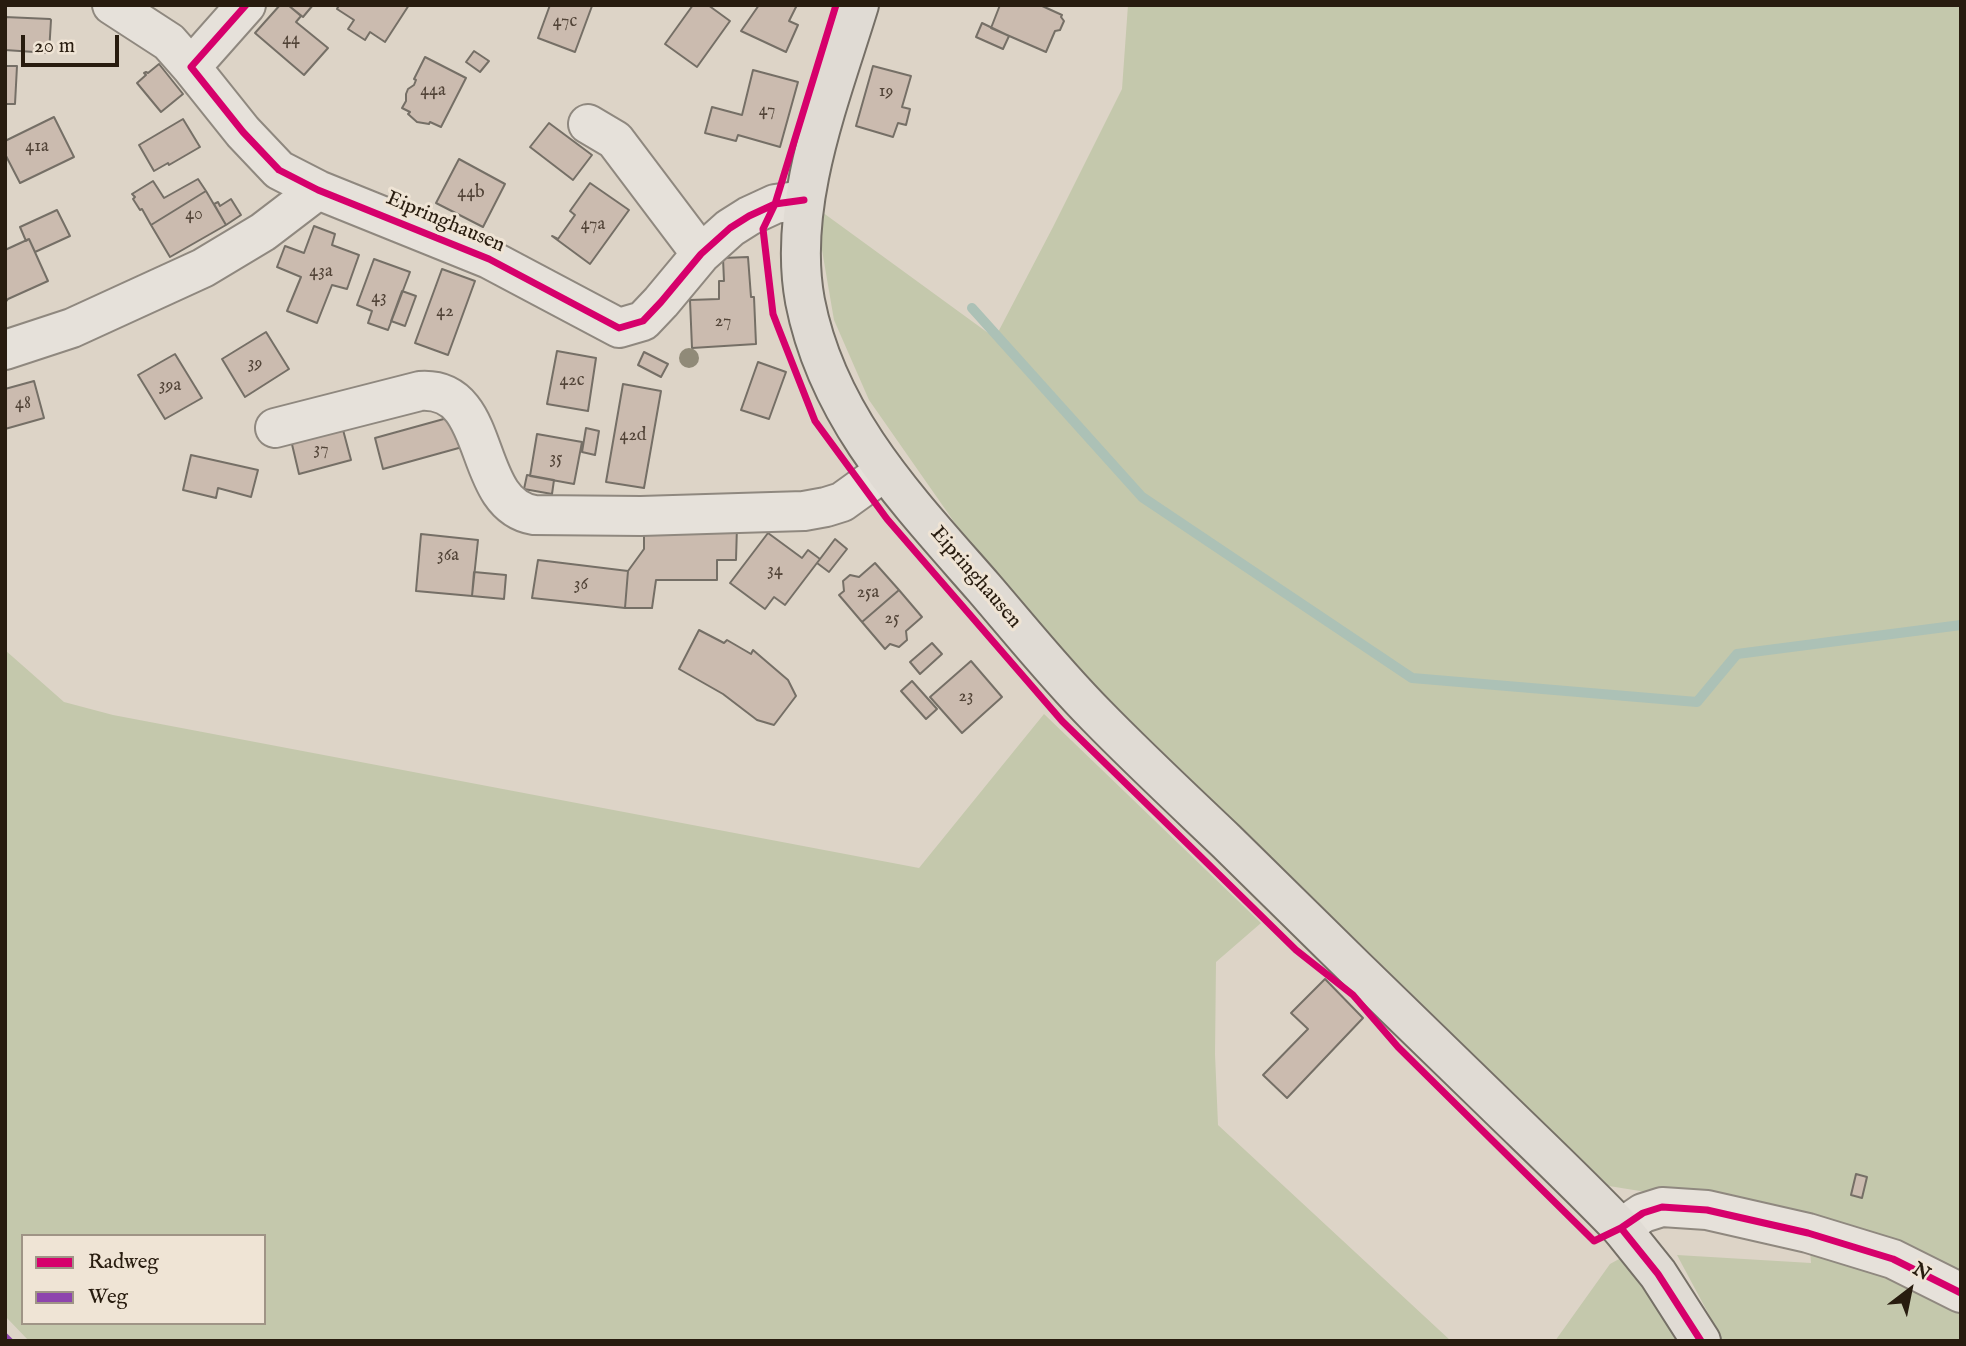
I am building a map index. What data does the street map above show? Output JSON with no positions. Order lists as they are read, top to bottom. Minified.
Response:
{"streets":{"main road":["Eipringhausen"]},"house_numbers":["47c","44","44a","19","47","41a","44b","40","47a","43a","43","42","27","39","42c","39a","48","42d","37","35","36a","34","36","25a","25","23"],"legend":["Radweg","Weg"],"scale_bar":"20 m","north":"top right"}
